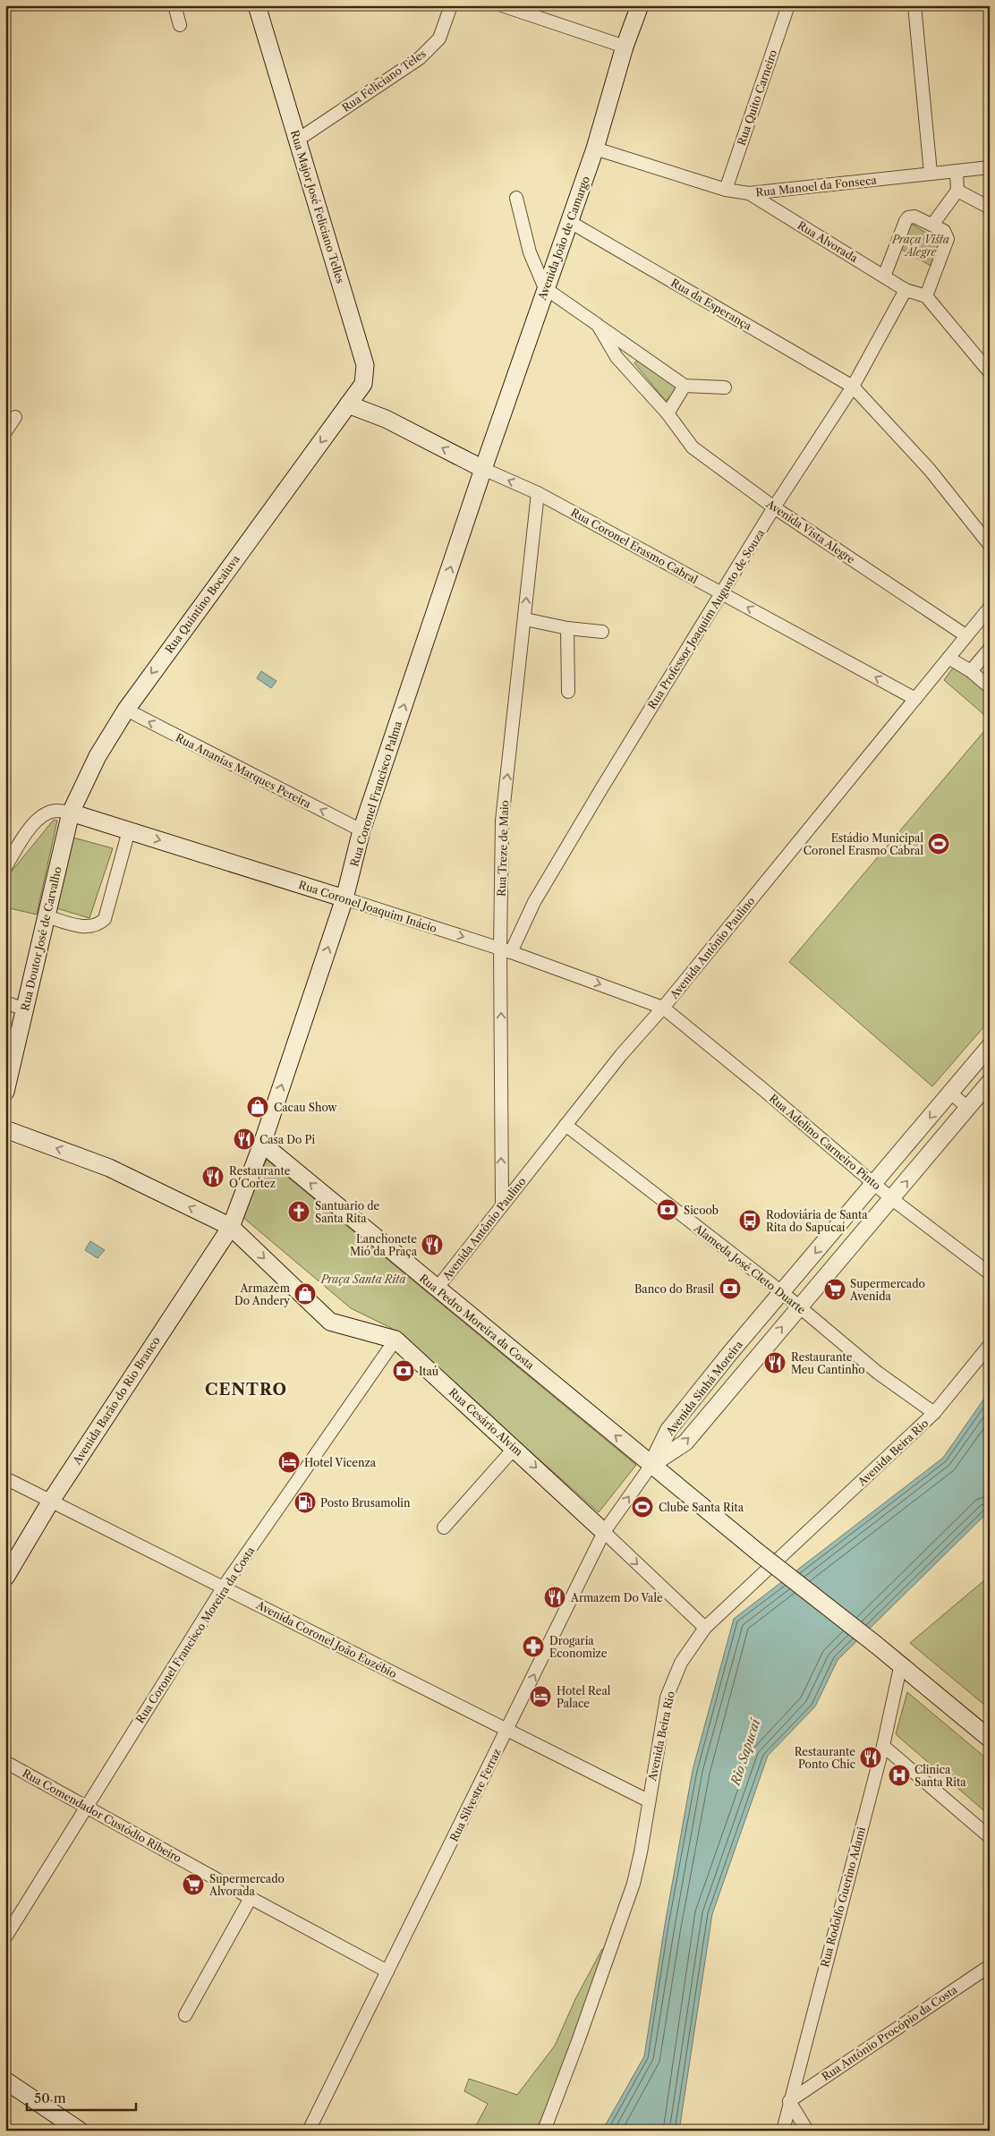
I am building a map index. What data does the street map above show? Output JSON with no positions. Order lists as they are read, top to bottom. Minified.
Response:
{"streets":{"main road":["Rua Major José Feliciano Telles","Avenida João de Camargo","Rua Coronel Erasmo Cabral","Rua Quintino Bocaiuva","Rua Coronel Francisco Palma","Rua Coronel Joaquim Inácio","Rua Doutor José de Carvalho","Rua Pedro Moreira da Costa","Avenida Barão do Rio Branco","Rua Cesário Alvim"],"street":["Rua Feliciano Teles","Rua Quito Carneiro","Rua Manoel da Fonseca","Rua Alvorada","Rua da Esperança","Avenida Vista Alegre","Rua Professor Joaquim Augusto de Souza","Rua Ananias Marques Pereira","Rua Treze de Maio","Avenida Antônio Paulino","Rua Adelino Carneiro Pinto","Alameda José Cleto Duarte","Avenida Sinhá Moreira","Avenida Beira Rio","Rua Coronel Francisco Moreira da Costa","Avenida Coronel João Euzébio","Rua Silvestre Ferraz","Rua Comendador Custódio Ribeiro","Rua Rodolfo Guerino Adami","Rua Antônio Procópio da Costa"]},"crossings":[["Rua Feliciano Teles","Rua Major José Feliciano Telles"],["Rua Quito Carneiro","Rua Manoel da Fonseca"],["Rua Manoel da Fonseca","Avenida João de Camargo"],["Rua Manoel da Fonseca","Rua Alvorada"],["Rua Major José Feliciano Telles","Rua Coronel Erasmo Cabral"],["Rua Major José Feliciano Telles","Rua Quintino Bocaiuva"],["Avenida João de Camargo","Rua da Esperança"],["Avenida João de Camargo","Avenida Vista Alegre"],["Avenida João de Camargo","Rua Coronel Erasmo Cabral"],["Avenida João de Camargo","Rua Coronel Francisco Palma"],["Rua Alvorada","Rua Professor Joaquim Augusto de Souza"],["Rua da Esperança","Rua Professor Joaquim Augusto de Souza"],["Avenida Vista Alegre","Rua Professor Joaquim Augusto de Souza"],["Avenida Vista Alegre","Avenida Antônio Paulino"],["Rua Coronel Erasmo Cabral","Rua Quintino Bocaiuva"],["Rua Coronel Erasmo Cabral","Rua Professor Joaquim Augusto de Souza"],["Rua Coronel Erasmo Cabral","Rua Coronel Francisco Palma"],["Rua Coronel Erasmo Cabral","Rua Treze de Maio"],["Rua Coronel Erasmo Cabral","Avenida Antônio Paulino"],["Rua Quintino Bocaiuva","Rua Ananias Marques Pereira"],["Rua Quintino Bocaiuva","Rua Coronel Joaquim Inácio"],["Rua Quintino Bocaiuva","Rua Doutor José de Carvalho"],["Rua Professor Joaquim Augusto de Souza","Rua Treze de Maio"],["Rua Professor Joaquim Augusto de Souza","Rua Coronel Joaquim Inácio"],["Rua Ananias Marques Pereira","Rua Coronel Francisco Palma"],["Rua Coronel Francisco Palma","Rua Coronel Joaquim Inácio"],["Rua Coronel Francisco Palma","Rua Pedro Moreira da Costa"],["Rua Treze de Maio","Rua Coronel Joaquim Inácio"],["Rua Treze de Maio","Avenida Antônio Paulino"],["Rua Coronel Joaquim Inácio","Rua Doutor José de Carvalho"],["Rua Coronel Joaquim Inácio","Avenida Antônio Paulino"],["Rua Coronel Joaquim Inácio","Rua Adelino Carneiro Pinto"],["Avenida Antônio Paulino","Rua Adelino Carneiro Pinto"],["Avenida Antônio Paulino","Alameda José Cleto Duarte"],["Avenida Antônio Paulino","Rua Pedro Moreira da Costa"],["Rua Adelino Carneiro Pinto","Avenida Sinhá Moreira"],["Alameda José Cleto Duarte","Avenida Sinhá Moreira"],["Alameda José Cleto Duarte","Avenida Beira Rio"],["Rua Pedro Moreira da Costa","Avenida Sinhá Moreira"],["Rua Pedro Moreira da Costa","Rua Silvestre Ferraz"],["Rua Pedro Moreira da Costa","Rua Rodolfo Guerino Adami"],["Avenida Sinhá Moreira","Rua Silvestre Ferraz"],["Avenida Barão do Rio Branco","Rua Cesário Alvim"],["Avenida Barão do Rio Branco","Avenida Coronel João Euzébio"],["Rua Cesário Alvim","Avenida Beira Rio"],["Rua Cesário Alvim","Rua Coronel Francisco Moreira da Costa"],["Rua Cesário Alvim","Rua Silvestre Ferraz"],["Avenida Beira Rio","Avenida Coronel João Euzébio"],["Rua Coronel Francisco Moreira da Costa","Avenida Coronel João Euzébio"],["Rua Coronel Francisco Moreira da Costa","Rua Comendador Custódio Ribeiro"],["Avenida Coronel João Euzébio","Rua Silvestre Ferraz"],["Rua Silvestre Ferraz","Rua Comendador Custódio Ribeiro"],["Rua Rodolfo Guerino Adami","Rua Antônio Procópio da Costa"]],"one_way":["Rua Coronel Erasmo Cabral","Rua Quintino Bocaiuva","Rua Ananias Marques Pereira","Rua Coronel Francisco Palma","Rua Treze de Maio","Rua Coronel Joaquim Inácio","Rua Pedro Moreira da Costa","Rua Silvestre Ferraz"],"districts":["CENTRO"],"water":["Rio Sapucaí"],"parks":["Praça Vista Alegre","Praça Santa Rita"],"places":{"sports":["Estádio Municipal Coronel Erasmo Cabral","Clube Santa Rita"],"shop":["Cacau Show","Armazem Do Andery"],"restaurant":["Casa Do Pi","Restaurante O Cortez","Lanchonete Mió da Praça","Restaurante Meu Cantinho","Armazem Do Vale","Restaurante Ponto Chic"],"bank":["Sicoob","Banco do Brasil","Itaú"],"church":["Santuario de Santa Rita"],"bus stop":["Rodoviária de Santa Rita do Sapucaí"],"supermarket":["Supermercado Avenida","Supermercado Alvorada"],"hotel":["Hotel Vicenza","Hotel Real Palace"],"fuel station":["Posto Brusamolin"],"pharmacy":["Drogaria Economize"],"hospital":["Clinica Santa Rita"]},"scale_bar":"50 m"}
